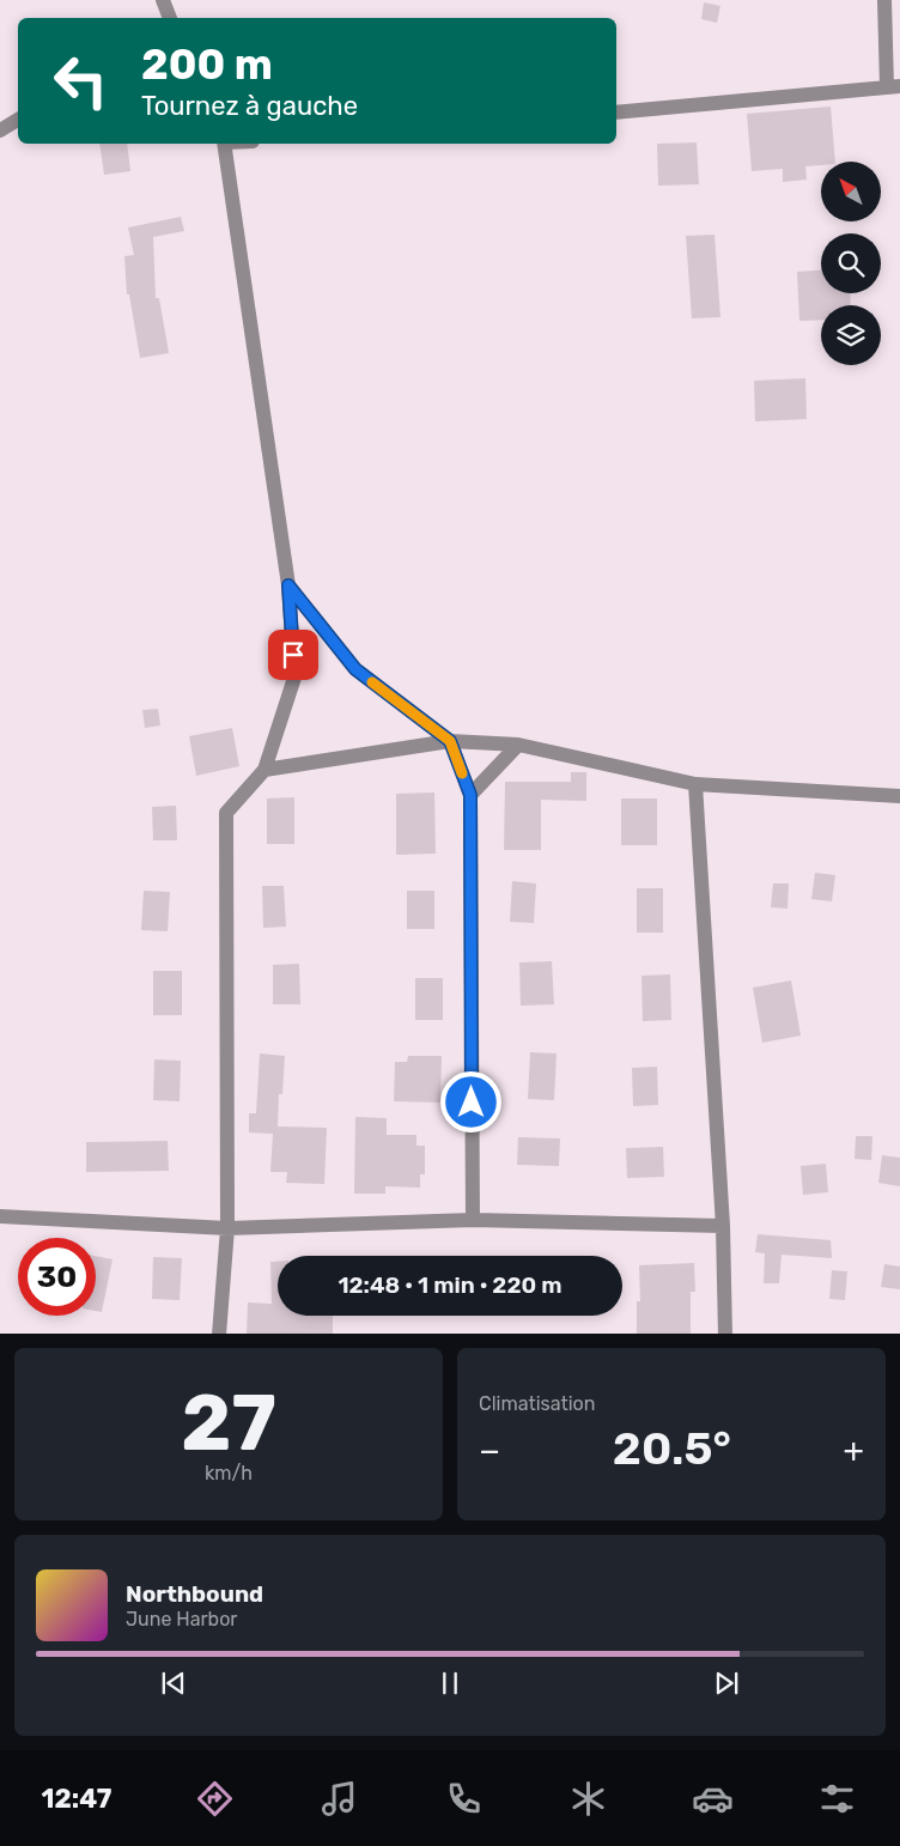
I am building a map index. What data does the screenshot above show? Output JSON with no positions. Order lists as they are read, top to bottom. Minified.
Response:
{"north":"top left","page":{"turn":["200 m","Tournez à gauche"],"limit":"30","trip":"12:48 · 1 min · 220 m","tile":[["27","km/h"],"Climatisation"],"heat":["−","20.5°","+"],"song":["Northbound","June Harbor"],"tabs":"12:47"}}
